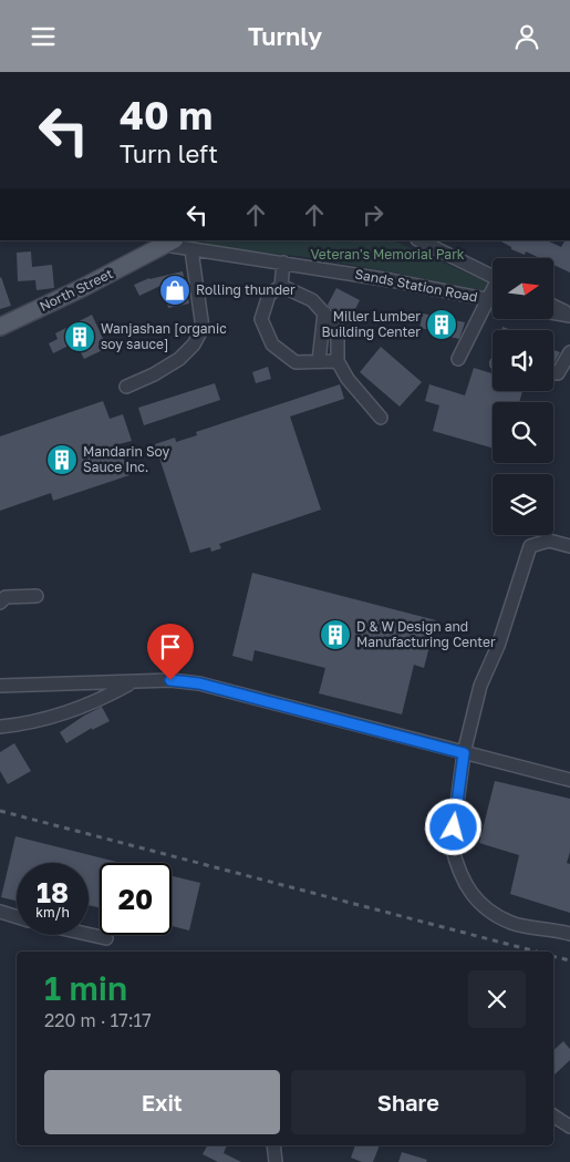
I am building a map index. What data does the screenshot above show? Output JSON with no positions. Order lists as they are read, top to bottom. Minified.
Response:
{"streets":{"main road":["North Street"],"street":["Sands Station Road"]},"crossings":[["Sands Station Road","North Street"]],"parks":["Veteran's Memorial Park"],"places":{"shop":["Rolling thunder"],"building":["Miller Lumber Building Center","Wanjashan [organic soy sauce]","Mandarin Soy Sauce Inc.","D & W Design and Manufacturing Center"]},"north":"right","page":{"header":"Turnly","turn":["40 m","Turn left"],"speed":"18 km/h","limit":"20","heading":["1 min","220 m · 17:17"],"buttons":["Exit","Share"]}}
